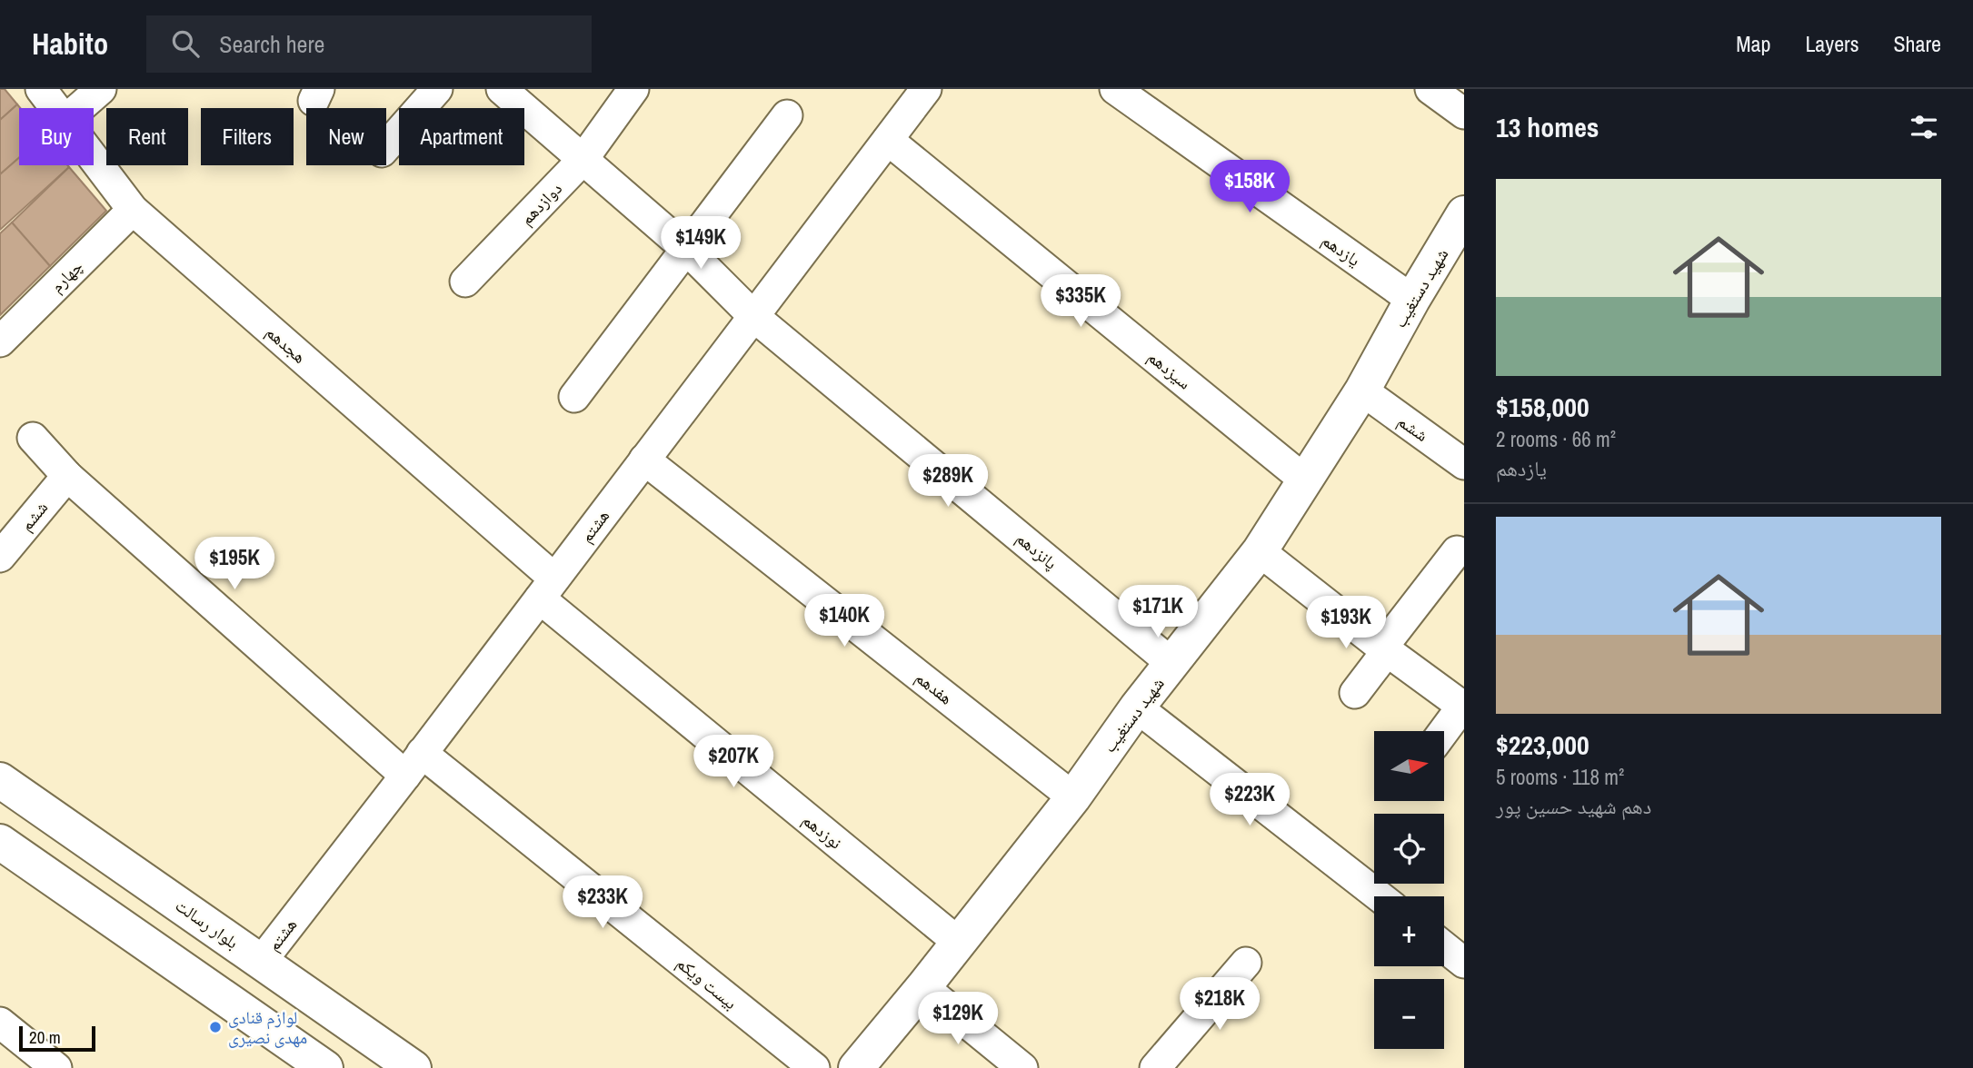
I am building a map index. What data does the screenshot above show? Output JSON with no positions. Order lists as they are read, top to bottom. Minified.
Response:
{"streets":{"main road":["شهید دستغیب","بلوار رسالت"],"street":["دوازدهم","یازدهم","چهارم","هجدهم","سیزدهم","ششم","هشتم","پانزدهم","هفدهم","نوزدهم","بیست ویکم"]},"crossings":[["دوازدهم","پانزدهم"],["یازدهم","شهید دستغیب"],["چهارم","هجدهم"],["شهید دستغیب","سیزدهم"],["شهید دستغیب","ششم"],["شهید دستغیب","پانزدهم"],["شهید دستغیب","هفدهم"],["شهید دستغیب","نوزدهم"],["هجدهم","هشتم"],["هجدهم","نوزدهم"],["سیزدهم","هشتم"],["ششم","بیست ویکم"],["هشتم","پانزدهم"],["هشتم","هفدهم"],["هشتم","نوزدهم"],["هشتم","بلوار رسالت"],["هشتم","بیست ویکم"]],"places":["لوازم قنادی مهدی نصیری"],"scale_bar":"20 m","north":"right","page":{"header":"Habito","search":"Search here","nav":["Map","Layers","Share"],"heading":"13 homes","chip":["Buy","Rent","Filters","New","Apartment"],"price":["$158K","$149K","$335K","$289K","$195K","$171K","$140K","$193K","$207K","$223K","$233K","$218K","$129K"],"list":[{"name":"$158,000","note":"2 rooms · 66 m² · یازدهم"},{"name":"$223,000","note":"5 rooms · 118 m² · دهم شهید حسین پور"}],"map_buttons":["+","−"],"scale":"20 m"}}
